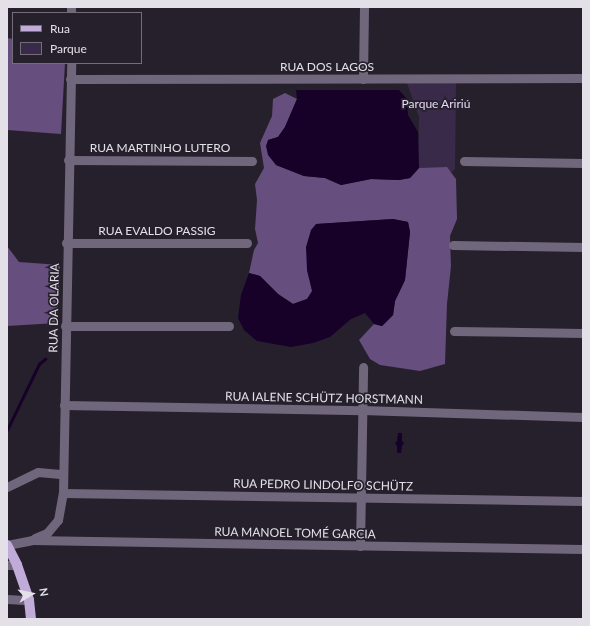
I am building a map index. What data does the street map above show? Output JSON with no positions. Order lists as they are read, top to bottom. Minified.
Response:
{"streets":{"street":["RUA DOS LAGOS","RUA MARTINHO LUTERO","RUA EVALDO PASSIG","RUA DA OLARIA","RUA IALENE SCHÜTZ HORSTMANN","RUA PEDRO LINDOLFO SCHÜTZ","RUA MANOEL TOMÉ GARCIA"]},"crossings":[["RUA DOS LAGOS","RUA DA OLARIA"],["RUA MARTINHO LUTERO","RUA DA OLARIA"],["RUA EVALDO PASSIG","RUA DA OLARIA"],["RUA DA OLARIA","RUA IALENE SCHÜTZ HORSTMANN"],["RUA DA OLARIA","RUA PEDRO LINDOLFO SCHÜTZ"],["RUA DA OLARIA","RUA MANOEL TOMÉ GARCIA"]],"parks":["Parque Aririú"],"legend":["Rua","Parque"],"north":"right"}
